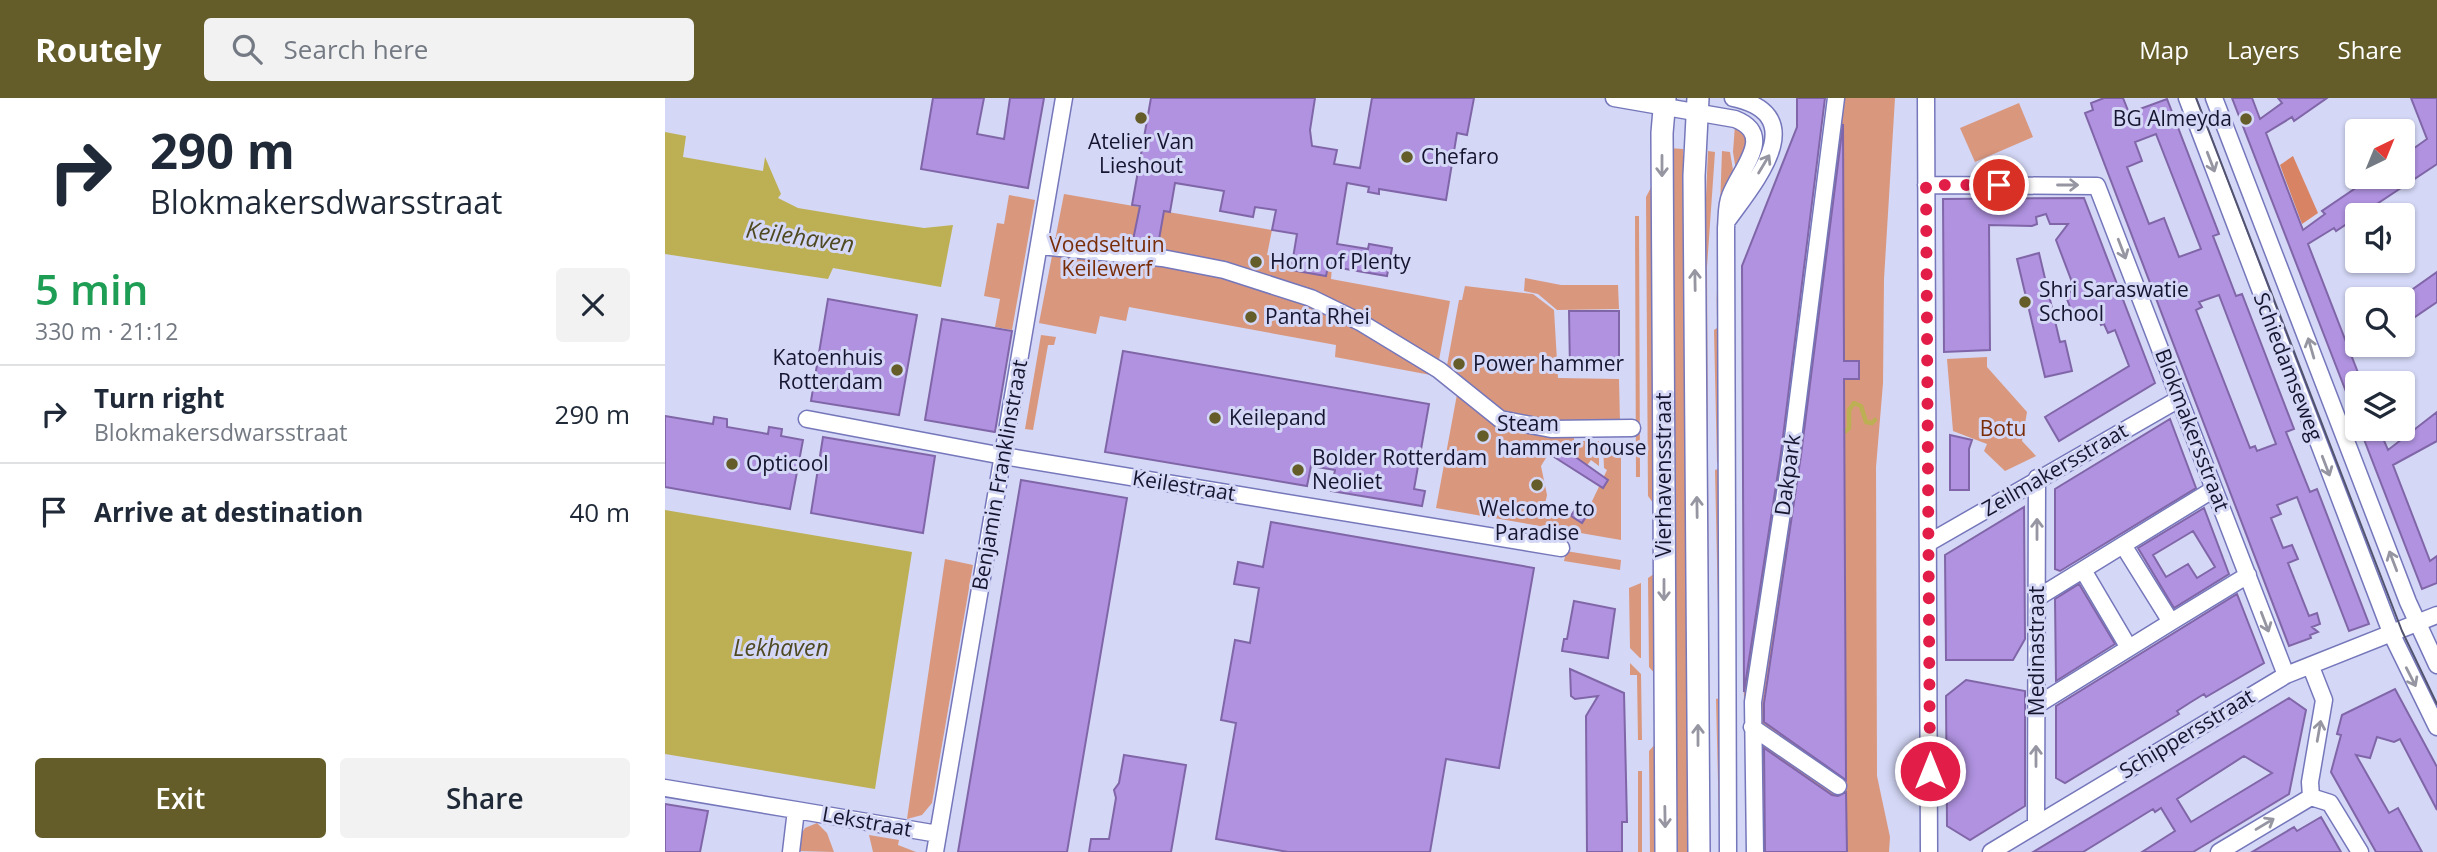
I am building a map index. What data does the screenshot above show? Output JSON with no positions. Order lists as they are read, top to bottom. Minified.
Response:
{"streets":{"main road":["Vierhavensstraat"],"street":["Schiedamseweg","Blokmakersstraat","Zeilmakersstraat","Benjamin Franklinstraat","Dakpark","Keilestraat","Medinastraat","Schippersstraat","Lekstraat"]},"crossings":[["Schiedamseweg","Schippersstraat"],["Blokmakersstraat","Zeilmakersstraat"],["Blokmakersstraat","Schippersstraat"],["Zeilmakersstraat","Medinastraat"],["Benjamin Franklinstraat","Keilestraat"],["Benjamin Franklinstraat","Lekstraat"],["Medinastraat","Schippersstraat"]],"one_way":["Blokmakersstraat"],"water":["Keilehaven","Lekhaven"],"parks":["Voedseltuin Keilewerf","Botu"],"places":["Atelier Van Lieshout","BG Almeyda","Chefaro","Horn of Plenty","Shri Saraswatie School","Panta Rhei","Power hammer","Katoenhuis Rotterdam","Keilepand","Steam hammer house","Opticool","Bolder Rotterdam Neoliet","Welcome to Paradise"],"north":"top right","page":{"header":"Routely","search":"Search here","nav":["Map","Layers","Share"],"turn":["290 m","Blokmakersdwarsstraat"],"heading":["5 min","330 m · 21:12"],"list":[{"name":"Turn right","note":"Blokmakersdwarsstraat","value":"290 m"},{"name":"Arrive at destination","value":"40 m"}],"buttons":["Exit","Share"]}}
